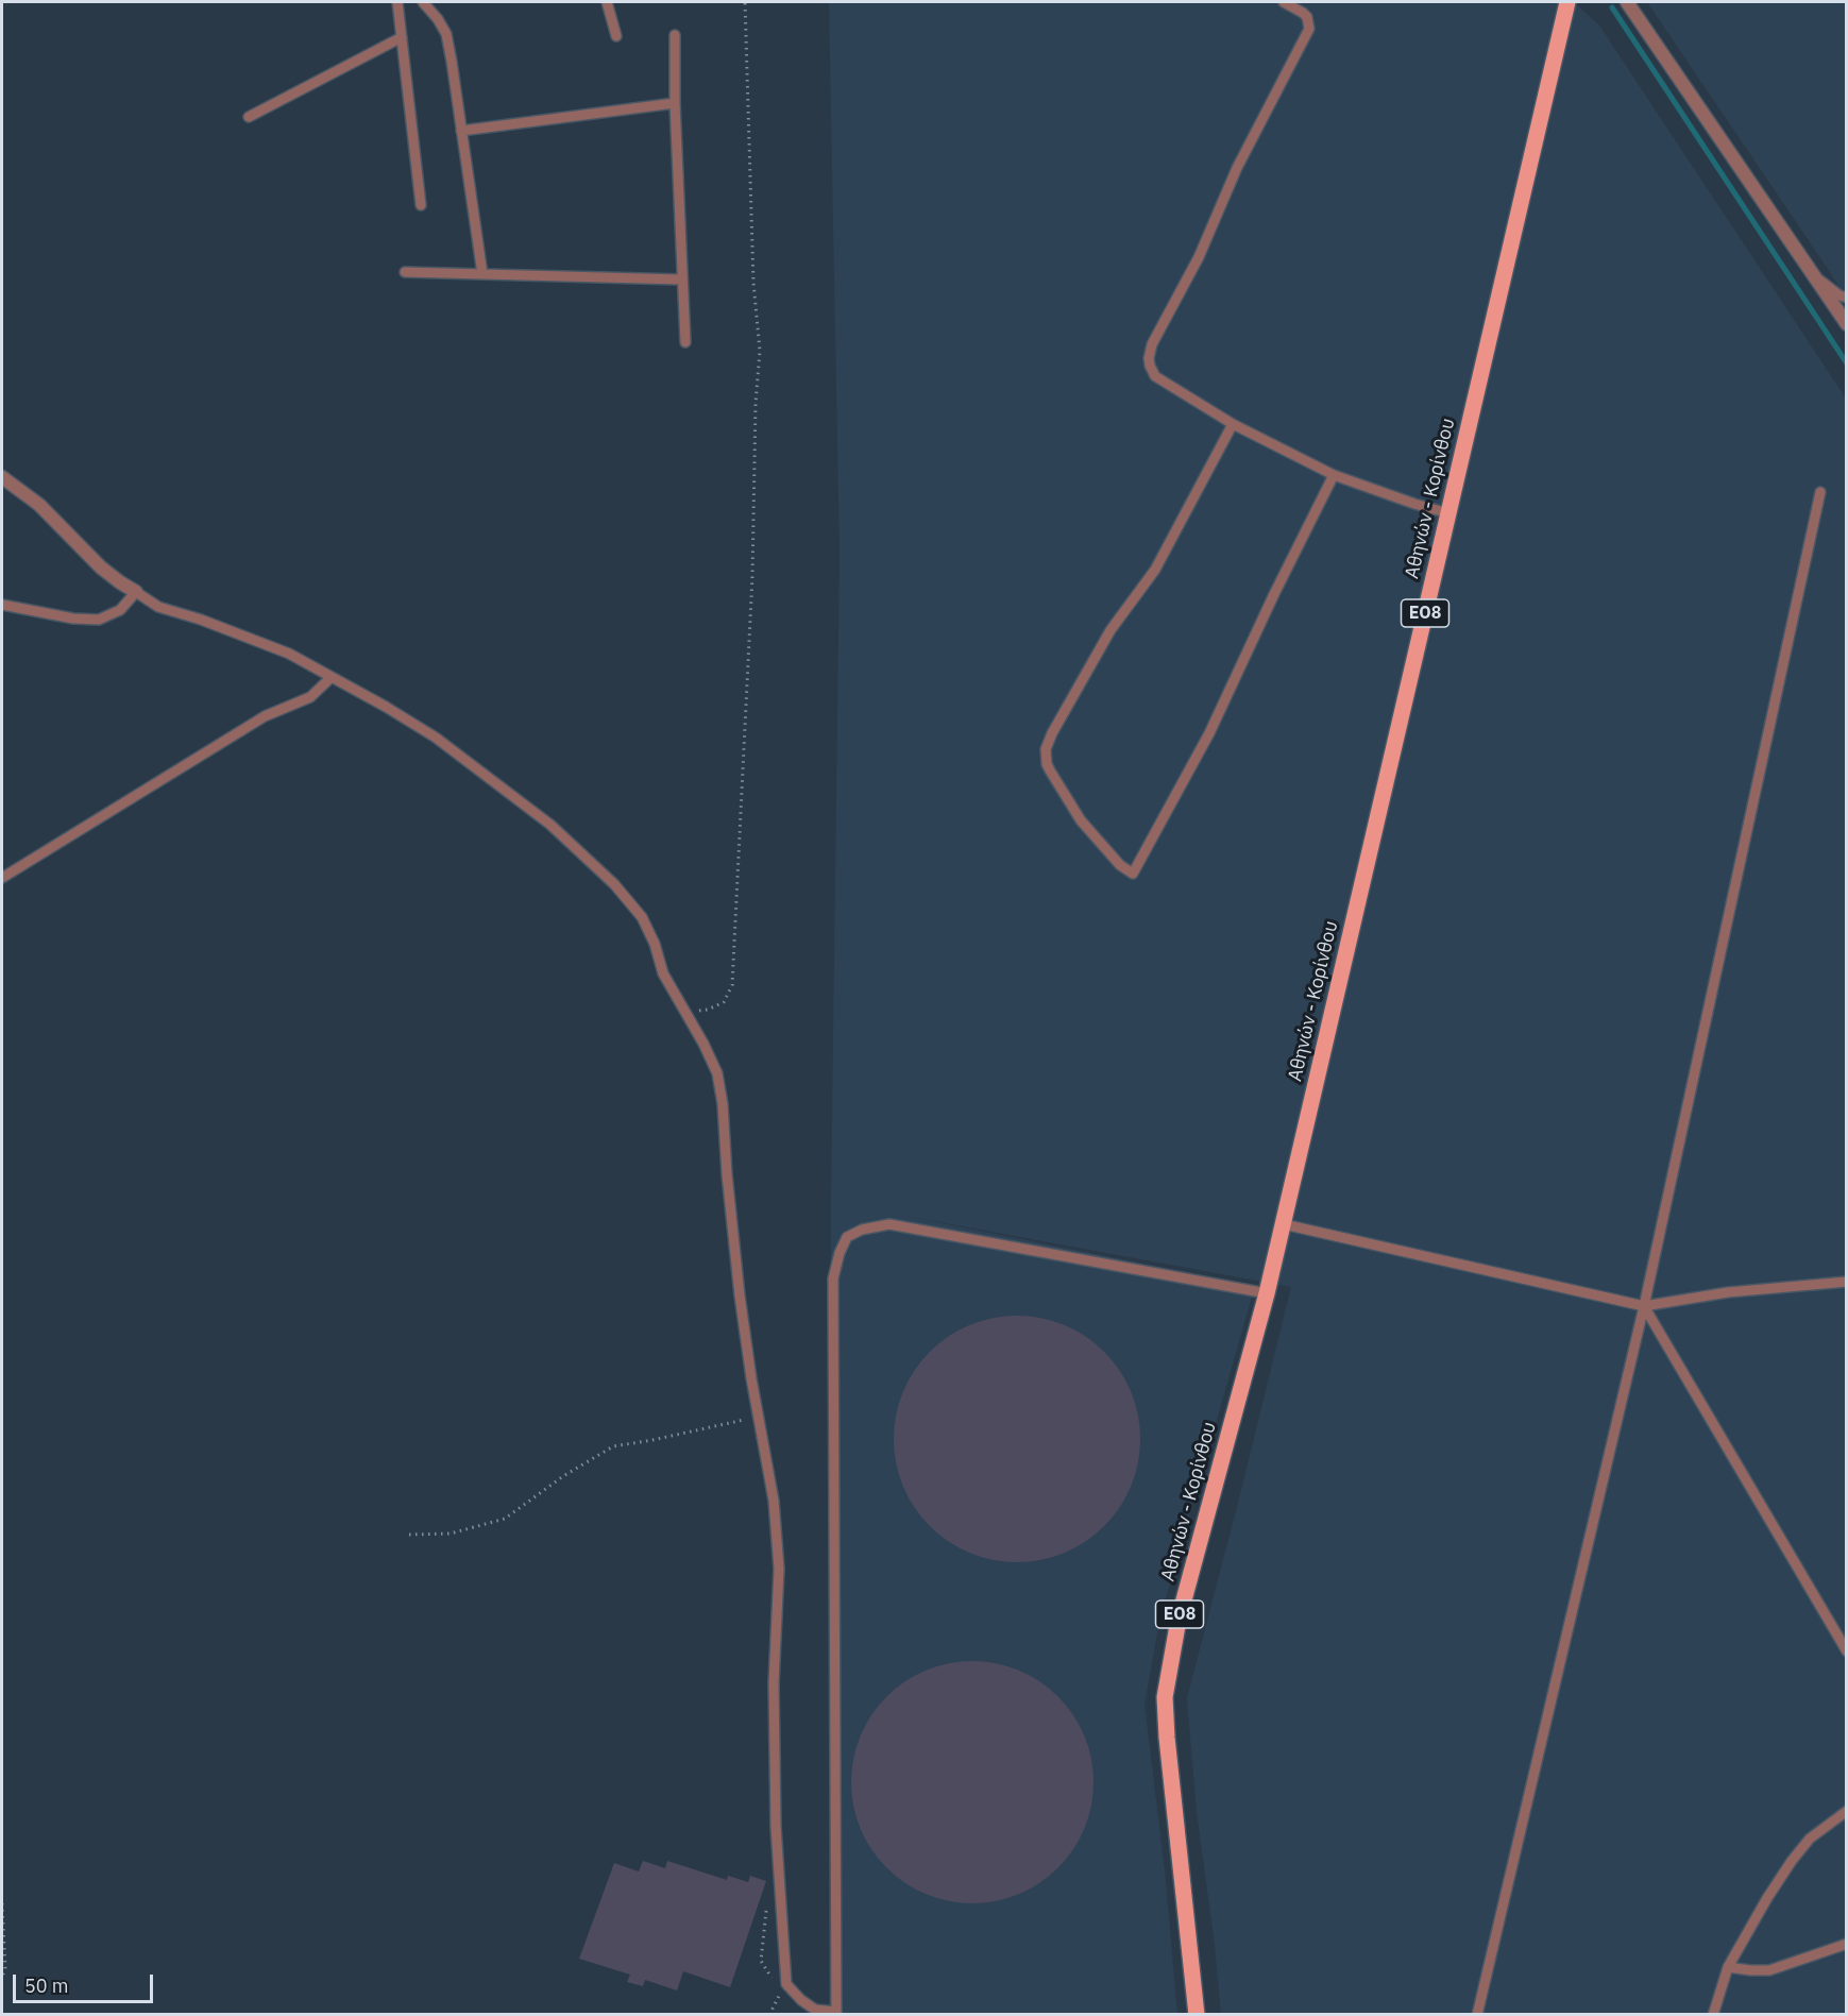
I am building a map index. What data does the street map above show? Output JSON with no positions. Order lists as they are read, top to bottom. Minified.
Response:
{"streets":{"main road":["Αθηνών - Κορίνθου","ΕΟ8"]},"scale_bar":"50 m"}
